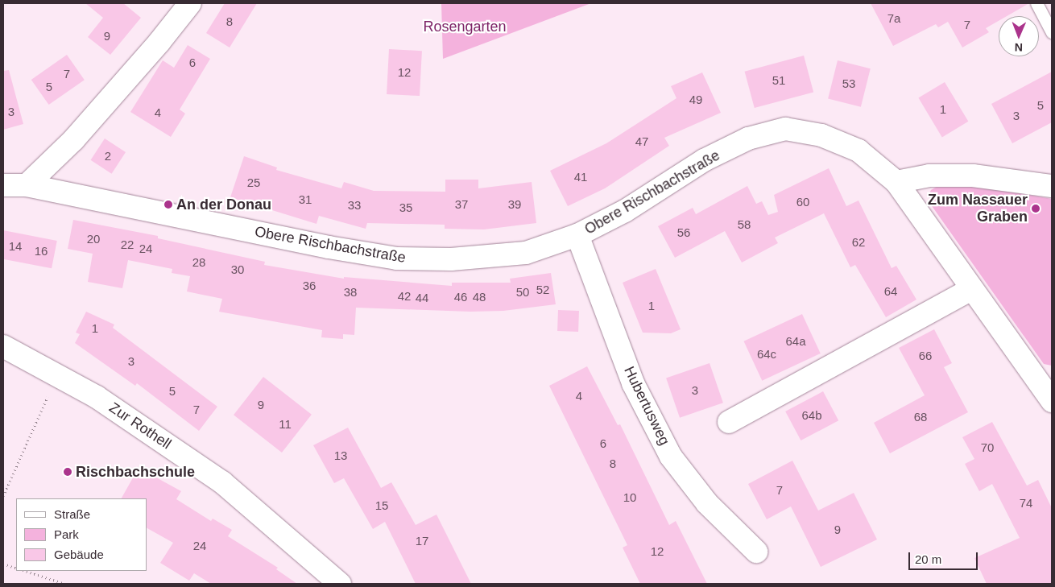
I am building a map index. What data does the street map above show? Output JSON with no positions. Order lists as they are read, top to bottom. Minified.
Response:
{"streets":{"street":["Obere Rischbachstraße","Hubertusweg","Zur Rothell"]},"crossings":[["Obere Rischbachstraße","Hubertusweg"]],"parks":["Rosengarten"],"places":["An der Donau","Zum Nassauer Graben","Rischbachschule"],"house_numbers":["7a","8","7","9","6","12","7","51","53","5","49","5","1","3","4","3","47","2","41","25","31","60","37","39","33","35","58","56","20","62","22","14","24","16","28","30","36","52","64","38","50","42","46","48","44","1","1","64a","64c","66","3","3","5","4","9","7","64b","68","11","6","70","13","8","7","10","74","15","9","17","24","12"],"legend":["Straße","Park","Gebäude"],"scale_bar":"20 m","north":"bottom"}
